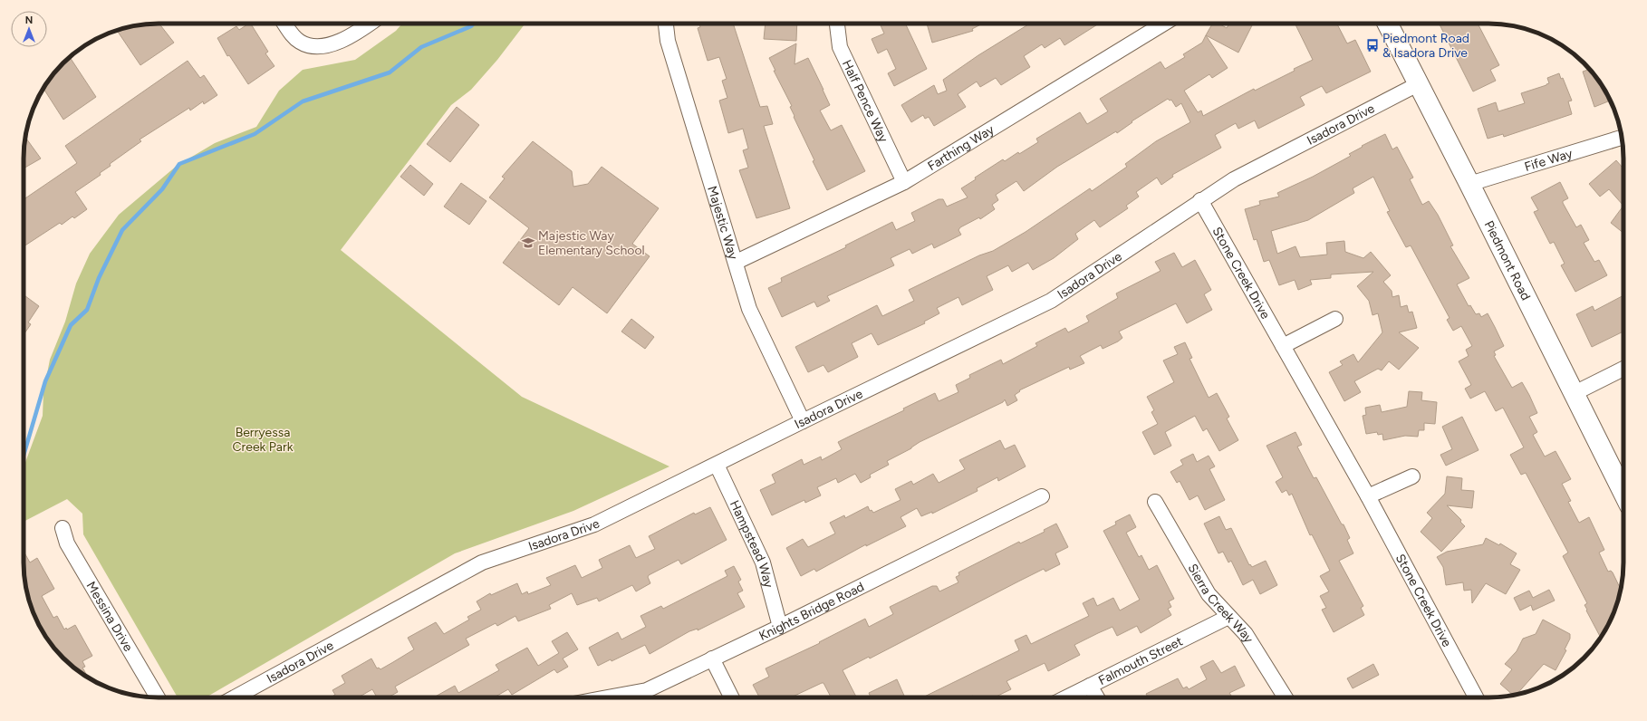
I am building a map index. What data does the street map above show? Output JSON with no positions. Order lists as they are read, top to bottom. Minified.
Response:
{"streets":{"main road":["Piedmont Road"],"street":["Half Pence Way","Isadora Drive","Farthing Way","Fife Way","Majestic Way","Stone Creek Drive","Hampstead Way","Sierra Creek Way","Knights Bridge Road","Messina Drive","Falmouth Street"]},"crossings":[["Half Pence Way","Farthing Way"],["Isadora Drive","Majestic Way"],["Isadora Drive","Piedmont Road"],["Isadora Drive","Stone Creek Drive"],["Isadora Drive","Hampstead Way"],["Farthing Way","Majestic Way"],["Fife Way","Piedmont Road"],["Hampstead Way","Knights Bridge Road"],["Sierra Creek Way","Falmouth Street"]],"parks":["Berryessa Creek Park"],"places":{"bus stop":["Piedmont Road & Isadora Drive"],"school or university":["Majestic Way Elementary School"]},"north":"top"}
